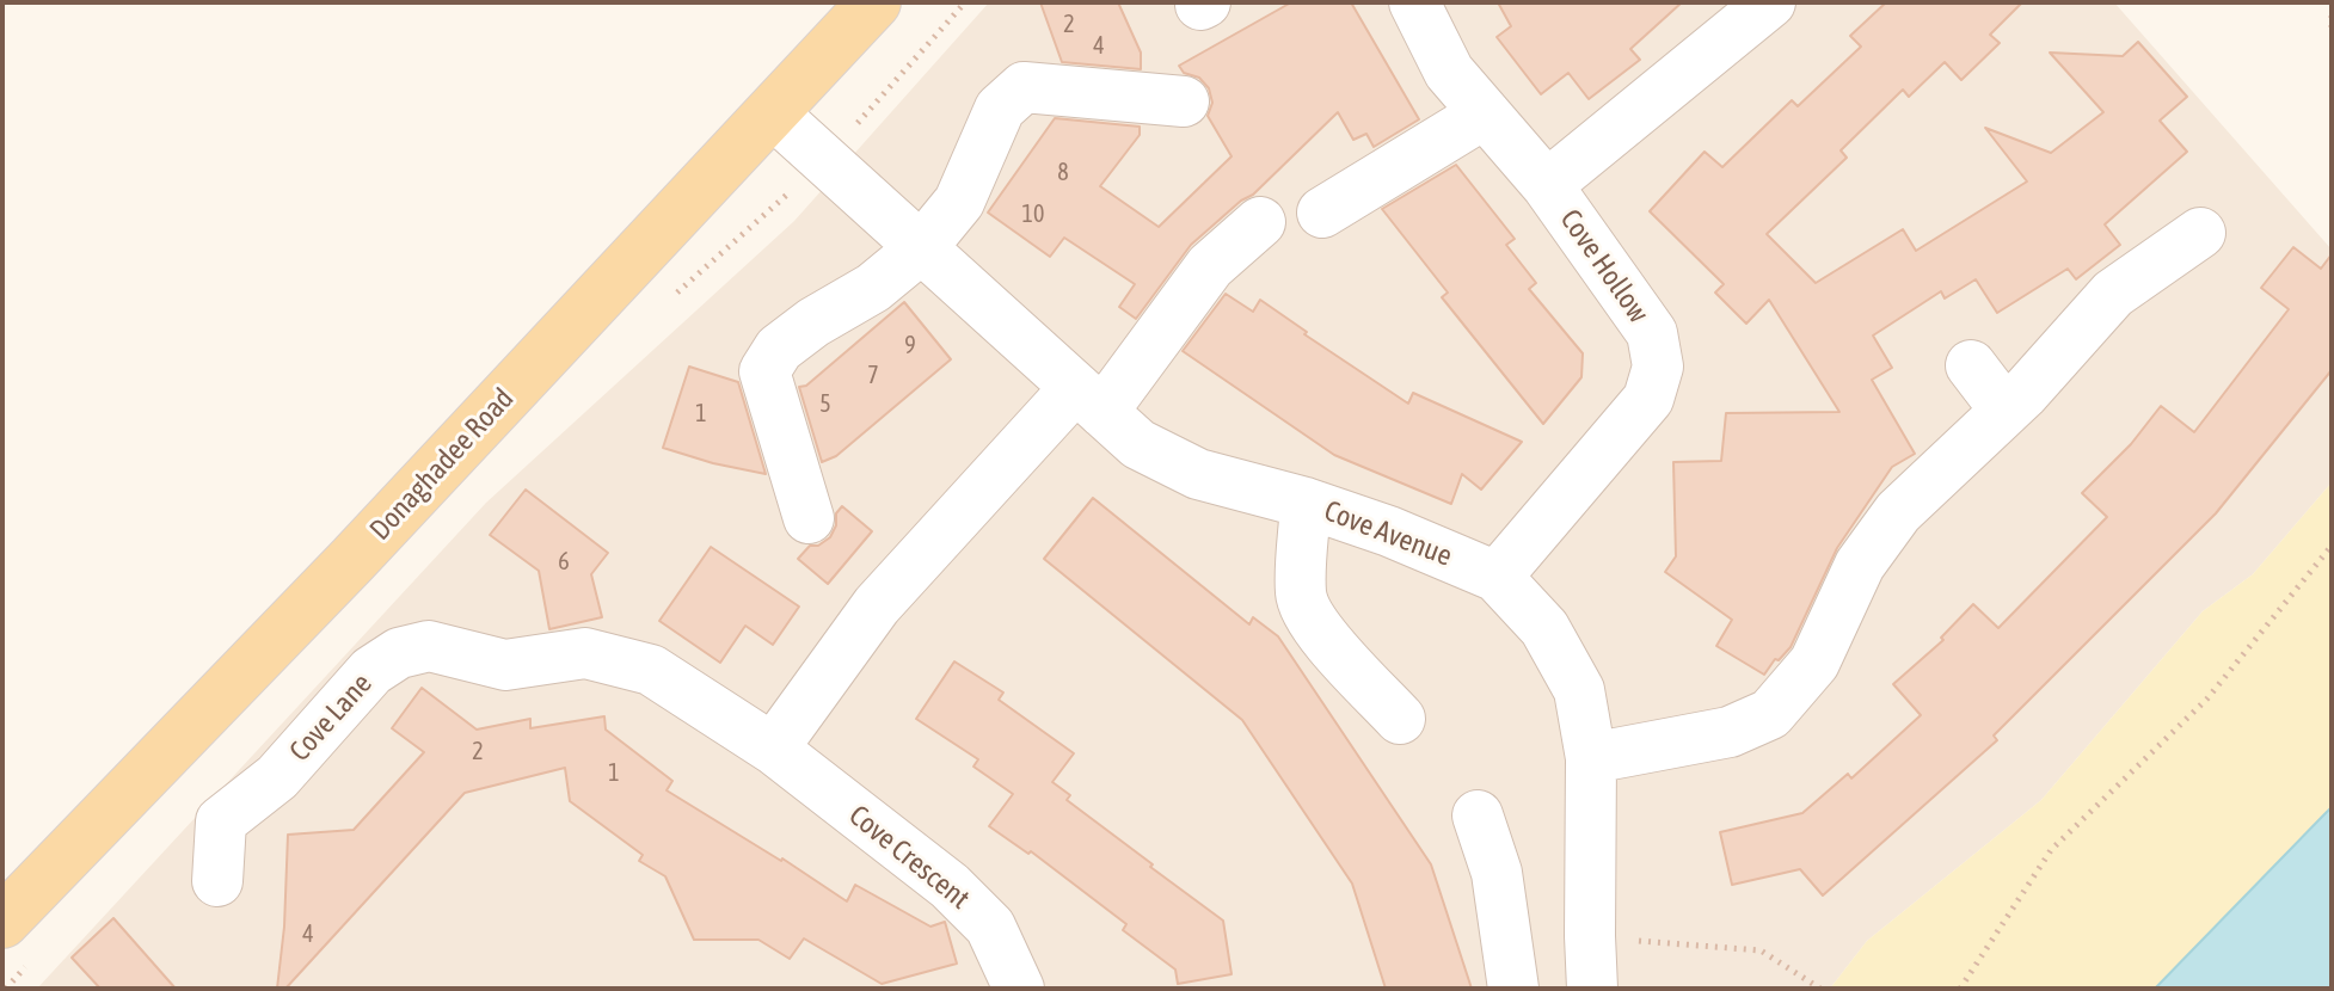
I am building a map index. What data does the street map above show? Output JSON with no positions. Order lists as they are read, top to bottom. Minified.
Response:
{"streets":{"main road":["Donaghadee Road"],"street":["Cove Hollow","Cove Avenue","Cove Lane","Cove Crescent"]},"crossings":[["Cove Hollow","Cove Avenue"],["Donaghadee Road","Cove Avenue"],["Cove Lane","Cove Crescent"]],"house_numbers":["2","4","8","10","9","7","5","1","6","2","1","4"]}
